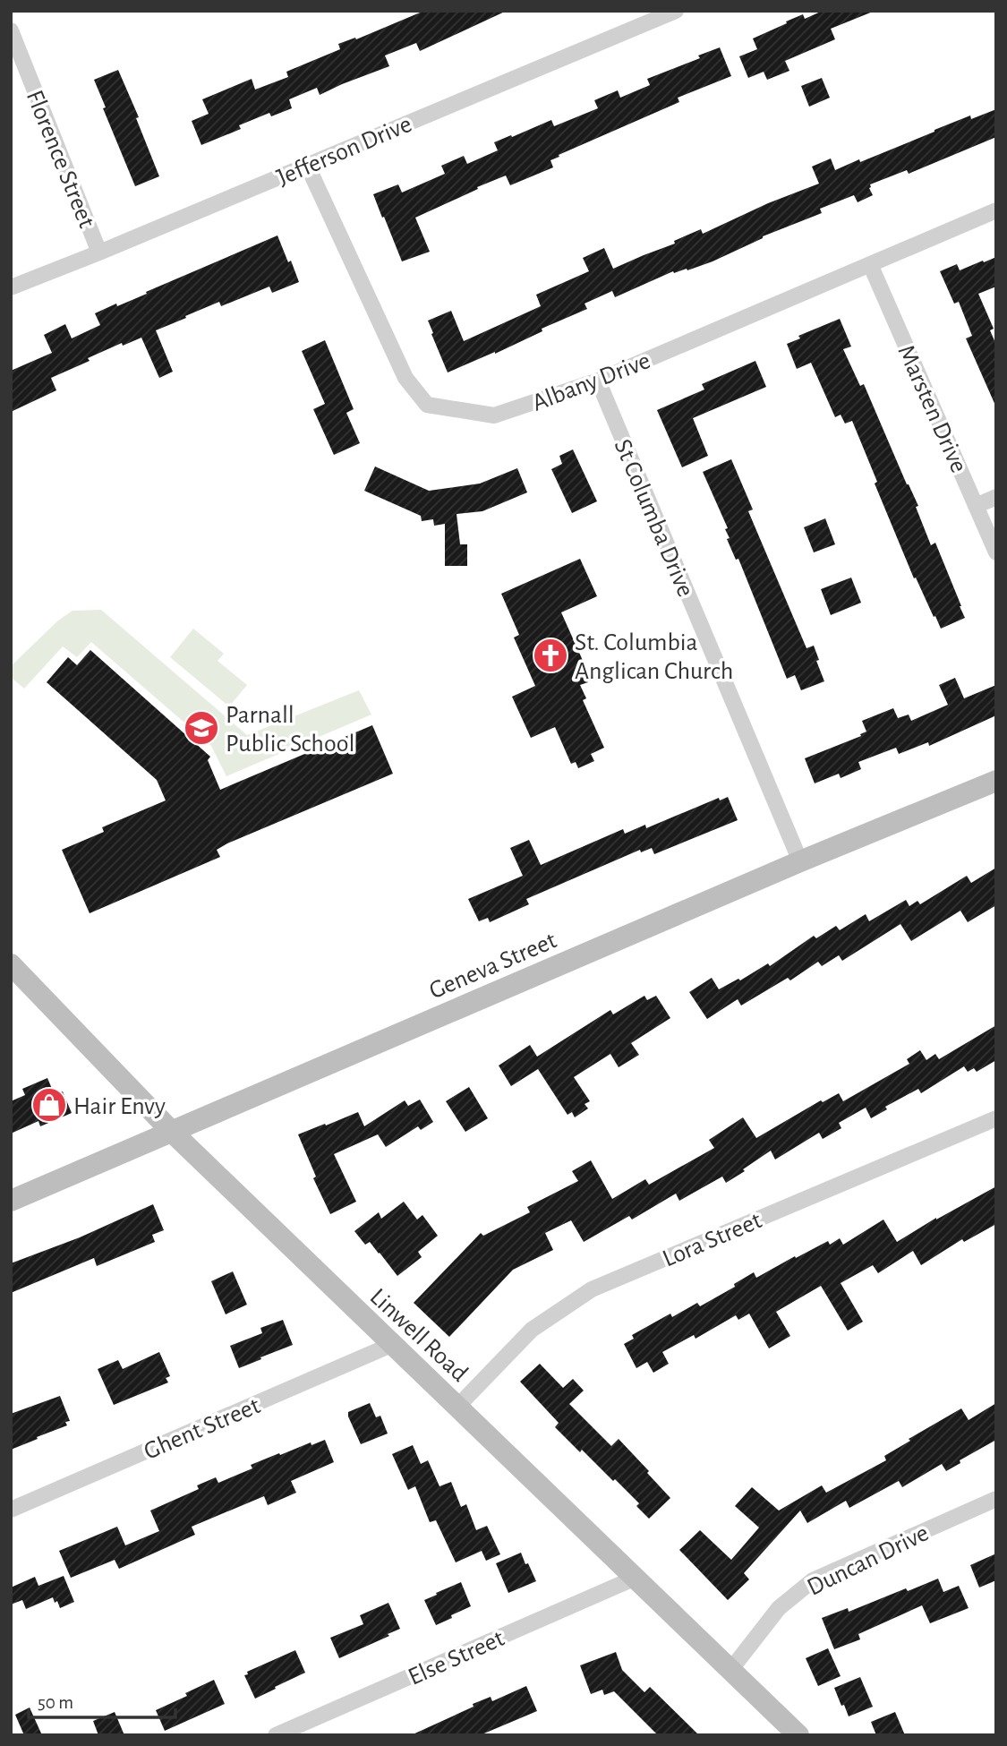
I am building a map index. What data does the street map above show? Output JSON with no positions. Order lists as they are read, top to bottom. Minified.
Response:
{"streets":{"main road":["Geneva Street","Linwell Road"],"street":["Jefferson Drive","Florence Street","Albany Drive","Marsten Drive","St Columba Drive","Lora Street","Ghent Street","Duncan Drive","Else Street"]},"crossings":[["Jefferson Drive","Florence Street"],["Jefferson Drive","Albany Drive"],["Albany Drive","Marsten Drive"],["Albany Drive","St Columba Drive"],["St Columba Drive","Geneva Street"],["Geneva Street","Linwell Road"],["Lora Street","Linwell Road"],["Linwell Road","Ghent Street"],["Linwell Road","Duncan Drive"],["Linwell Road","Else Street"]],"places":{"church":["St. Columbia Anglican Church"],"school or university":["Parnall Public School"],"shop":["Hair Envy"]},"scale_bar":"50 m"}
